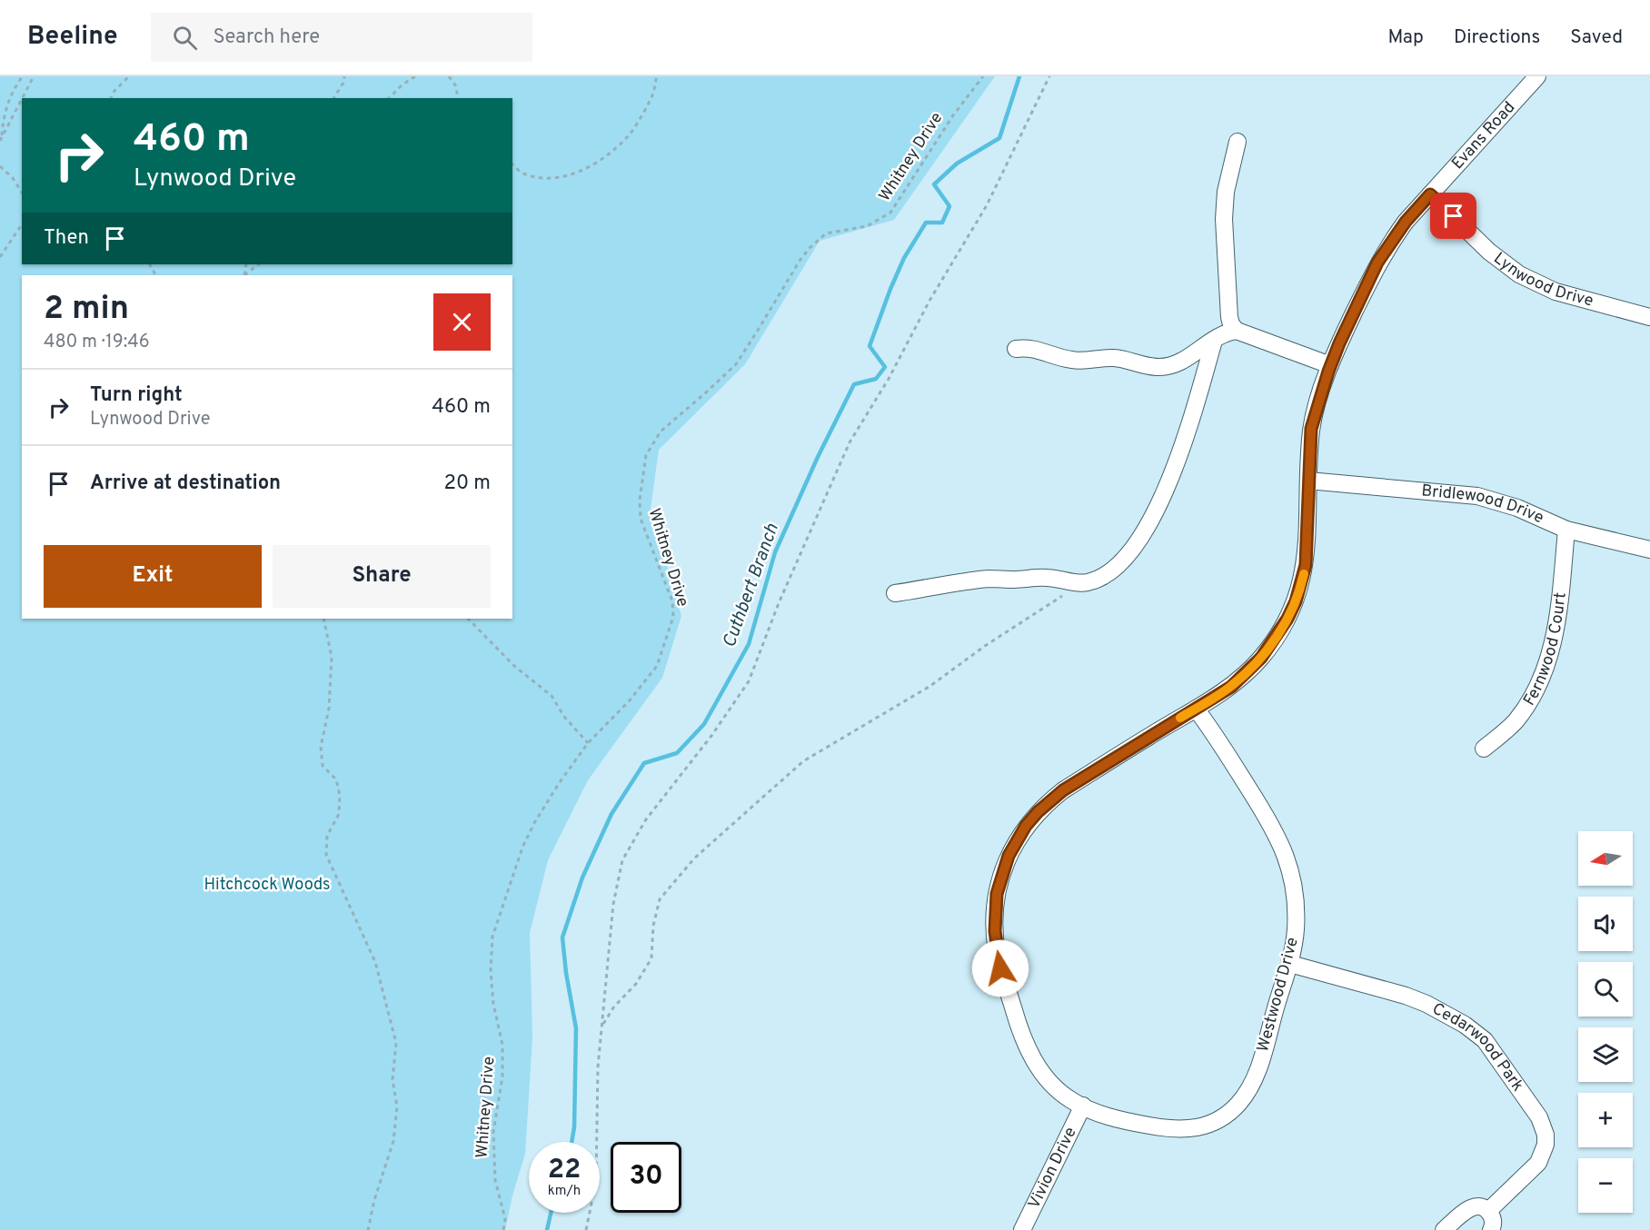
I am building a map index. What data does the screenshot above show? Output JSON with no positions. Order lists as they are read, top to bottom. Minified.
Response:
{"streets":{"street":["Evans Road","Lynwood Drive","Bridlewood Drive","Fernwood Court","Westwood Drive","Cedarwood Park","Vivion Drive"],"path":["Whitney Drive"]},"crossings":[["Evans Road","Lynwood Drive"],["Evans Road","Bridlewood Drive"],["Evans Road","Westwood Drive"],["Evans Road","Vivion Drive"],["Bridlewood Drive","Fernwood Court"],["Westwood Drive","Cedarwood Park"],["Westwood Drive","Vivion Drive"]],"water":["Cuthbert Branch"],"parks":["Hitchcock Woods"],"north":"left","page":{"header":"Beeline","search":"Search here","nav":["Map","Directions","Saved"],"turn":["460 m","Lynwood Drive"],"then":"Then","heading":["2 min","480 m · 19:46"],"list":[{"name":"Turn right","note":"Lynwood Drive","value":"460 m"},{"name":"Arrive at destination","value":"20 m"}],"buttons":["Exit","Share"],"map_buttons":["+","−"],"speed":"22 km/h","limit":"30"}}
